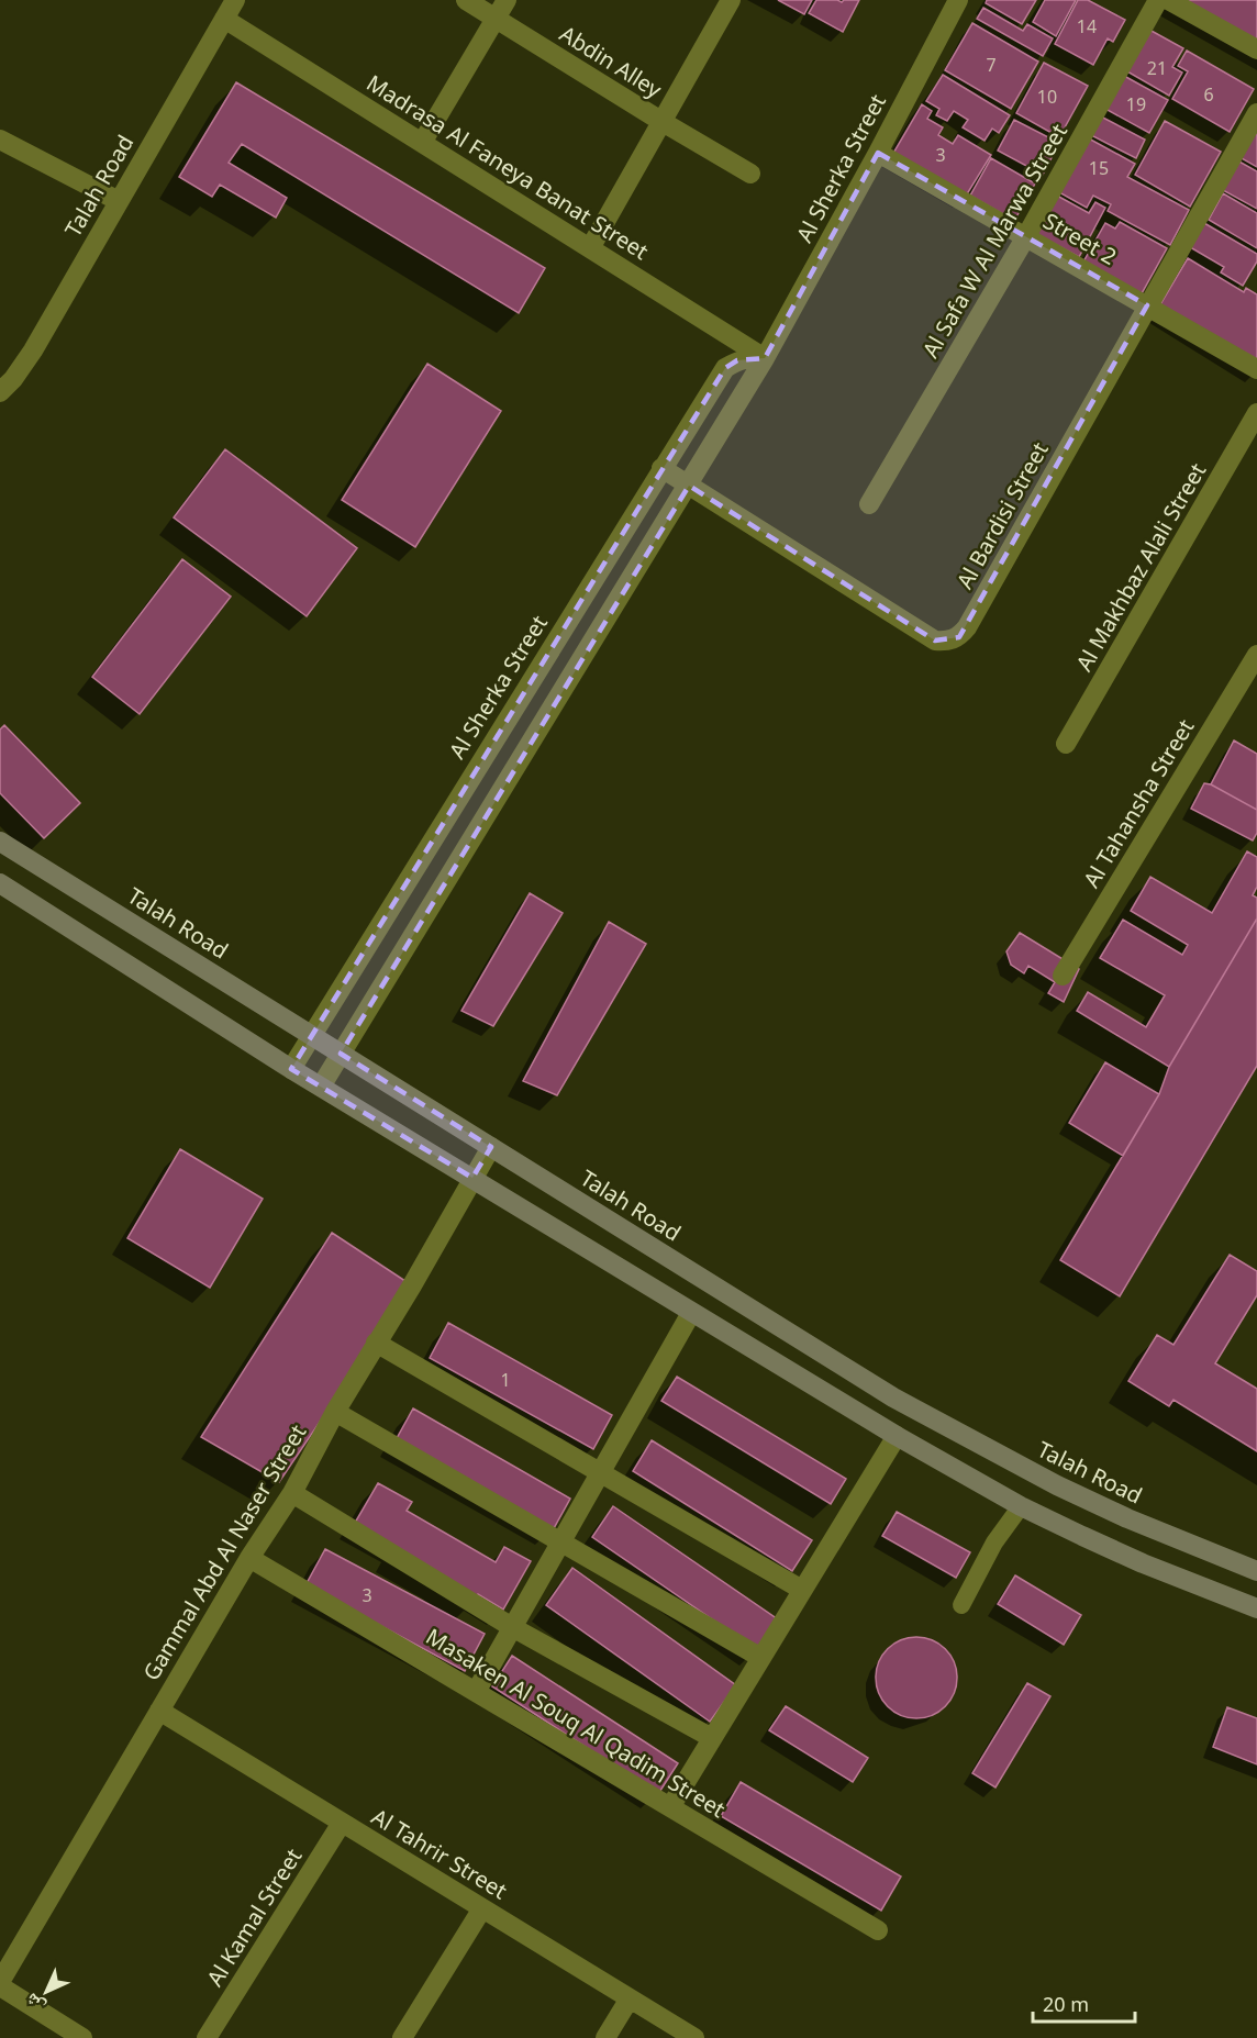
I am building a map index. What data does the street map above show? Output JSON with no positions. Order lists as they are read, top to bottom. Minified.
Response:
{"streets":{"main road":["Talah Road"],"street":["Abdin Alley","Madrasa Al Faneya Banat Street","Al Sherka Street","Street 2","Al Safa W Al Marwa Street","Al Bardisi Street","Al Makhbaz Alali Street","Al Tahansha Street","Gammal Abd Al Naser Street","Masaken Al Souq Al Qadim Street","Al Tahrir Street","Al Kamal Street"]},"crossings":[["Madrasa Al Faneya Banat Street","Al Sherka Street"],["Madrasa Al Faneya Banat Street","Talah Road"],["Al Sherka Street","Talah Road"],["Al Sherka Street","Street 2"],["Al Sherka Street","Al Bardisi Street"],["Talah Road","Gammal Abd Al Naser Street"],["Street 2","Al Safa W Al Marwa Street"],["Street 2","Al Bardisi Street"],["Gammal Abd Al Naser Street","Masaken Al Souq Al Qadim Street"],["Gammal Abd Al Naser Street","Al Tahrir Street"],["Al Tahrir Street","Al Kamal Street"]],"house_numbers":["14","7","21","6","10","19","3","15","1","3"],"scale_bar":"20 m","north":"bottom left"}
